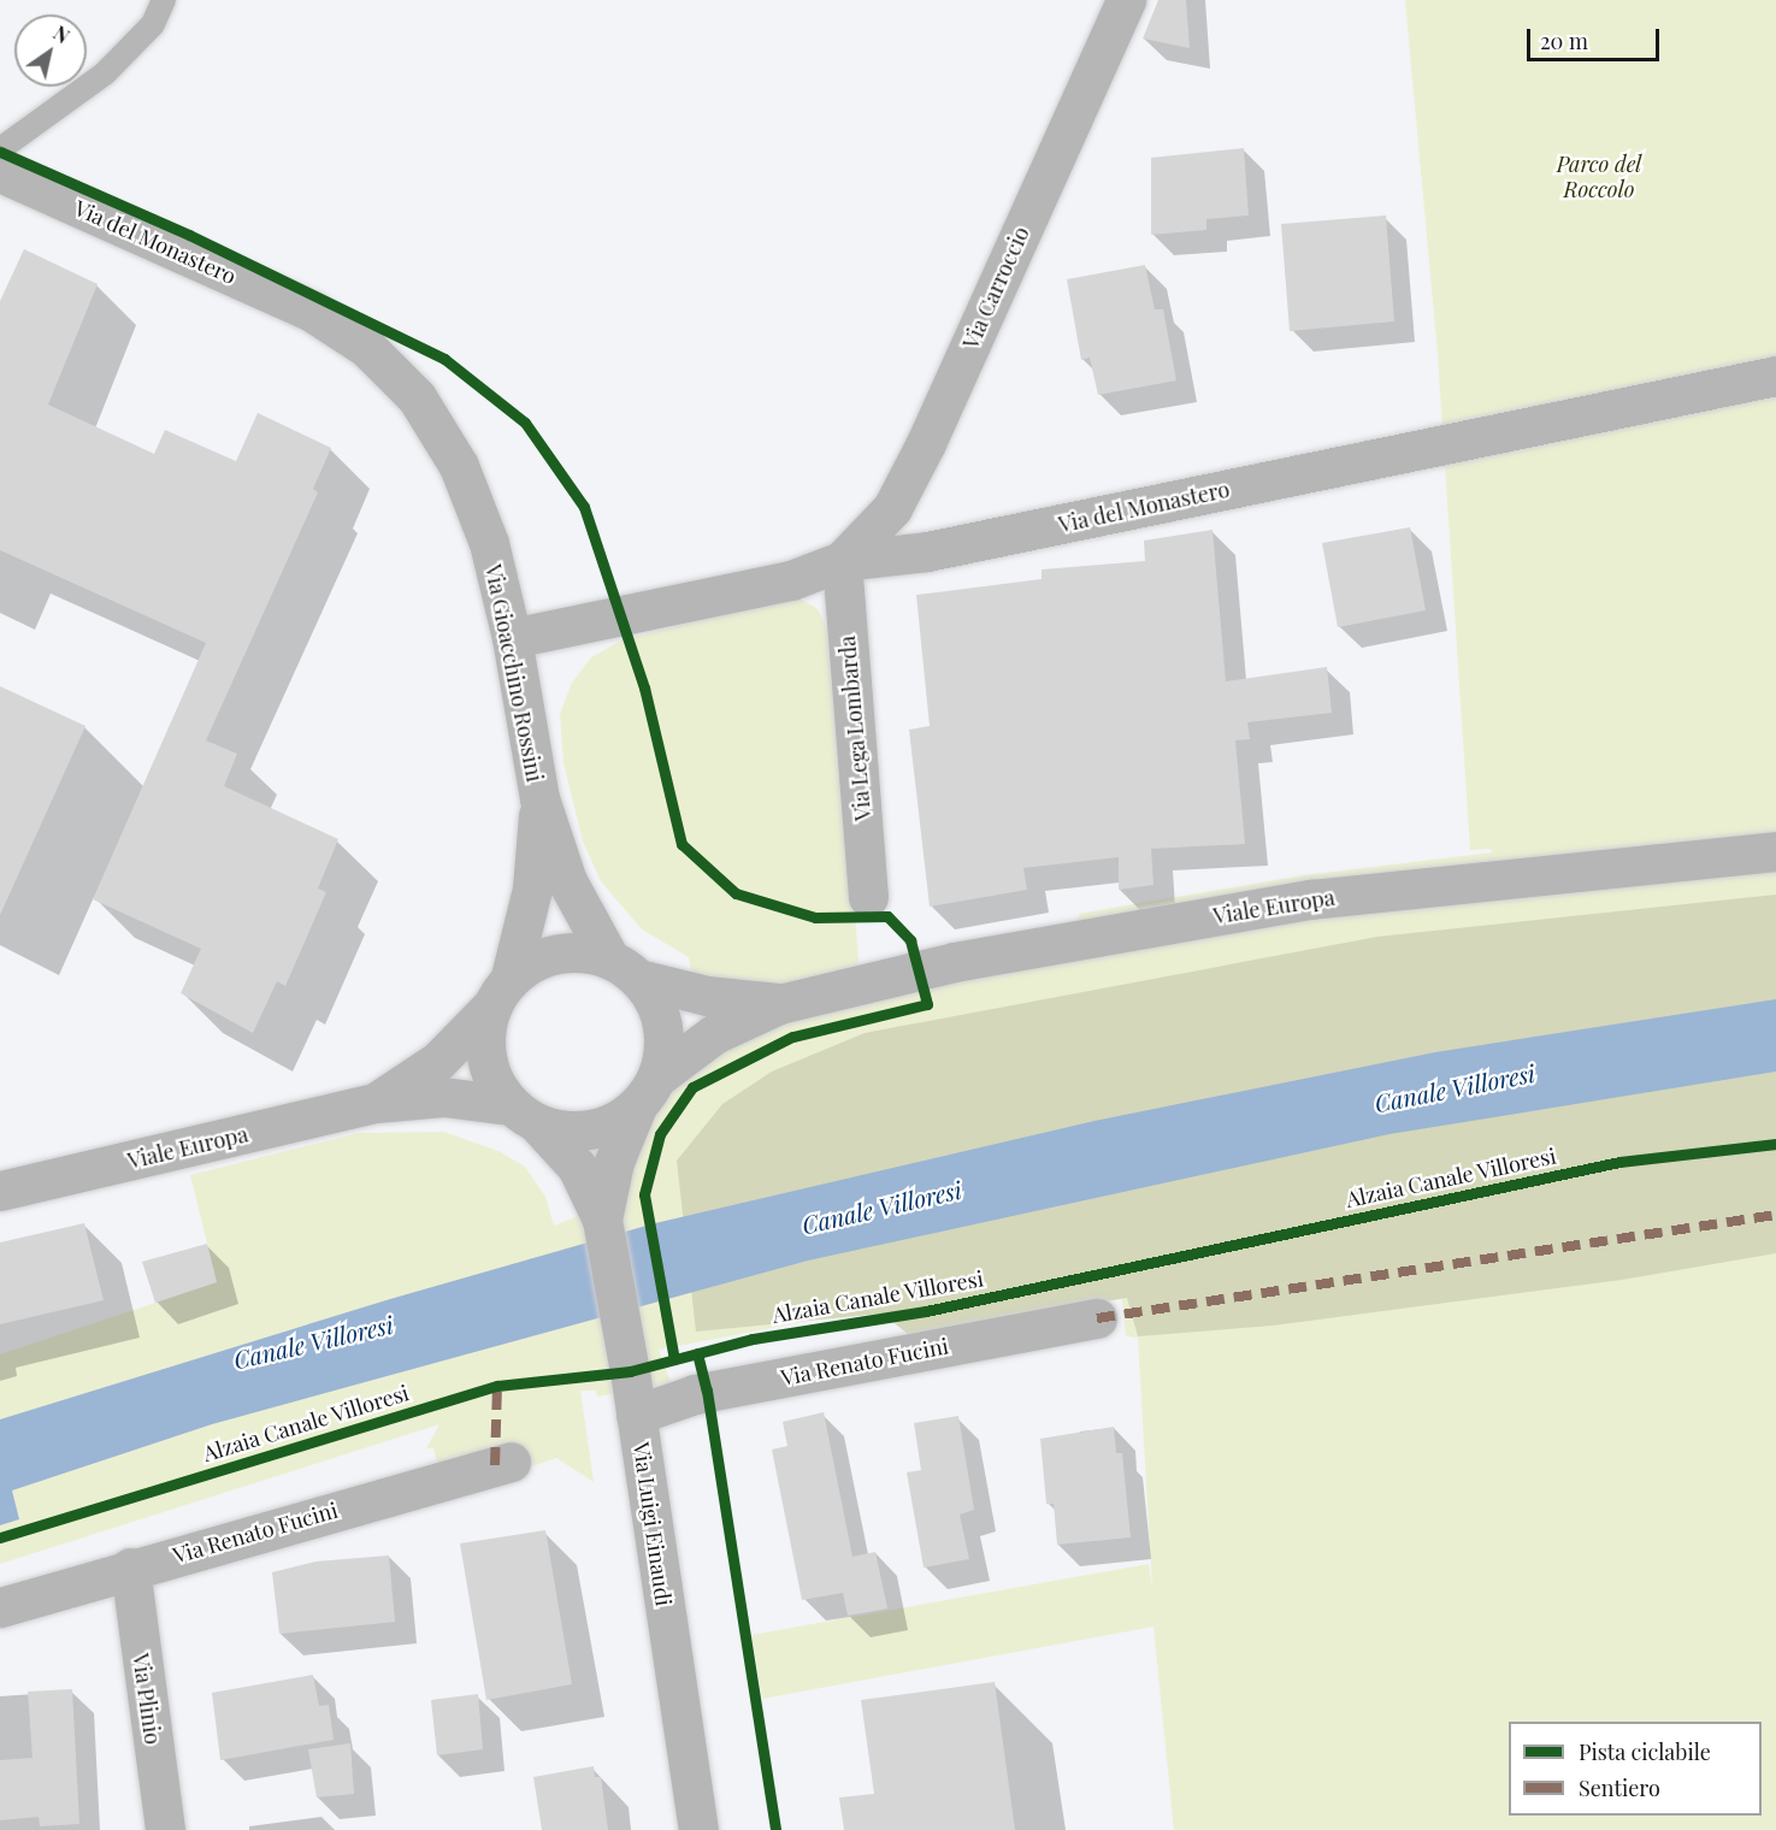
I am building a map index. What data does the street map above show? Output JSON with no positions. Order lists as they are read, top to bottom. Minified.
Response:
{"streets":{"street":["Via del Monastero","Via Carroccio","Via Gioacchino Rossini","Via Lega Lombarda","Viale Europa","Via Renato Fucini","Via Luigi Einaudi","Via Plinio"],"cycle path":["Alzaia Canale Villoresi"]},"crossings":[["Via del Monastero","Via Carroccio"],["Via del Monastero","Via Gioacchino Rossini"],["Via del Monastero","Via Lega Lombarda"],["Via Carroccio","Via Lega Lombarda"],["Via Gioacchino Rossini","Viale Europa"],["Via Gioacchino Rossini","Via Luigi Einaudi"],["Viale Europa","Via Luigi Einaudi"],["Via Renato Fucini","Via Luigi Einaudi"],["Via Renato Fucini","Via Plinio"]],"water":["Canale Villoresi"],"parks":["Parco del Roccolo"],"legend":["Pista ciclabile","Sentiero"],"scale_bar":"20 m","north":"top right"}
